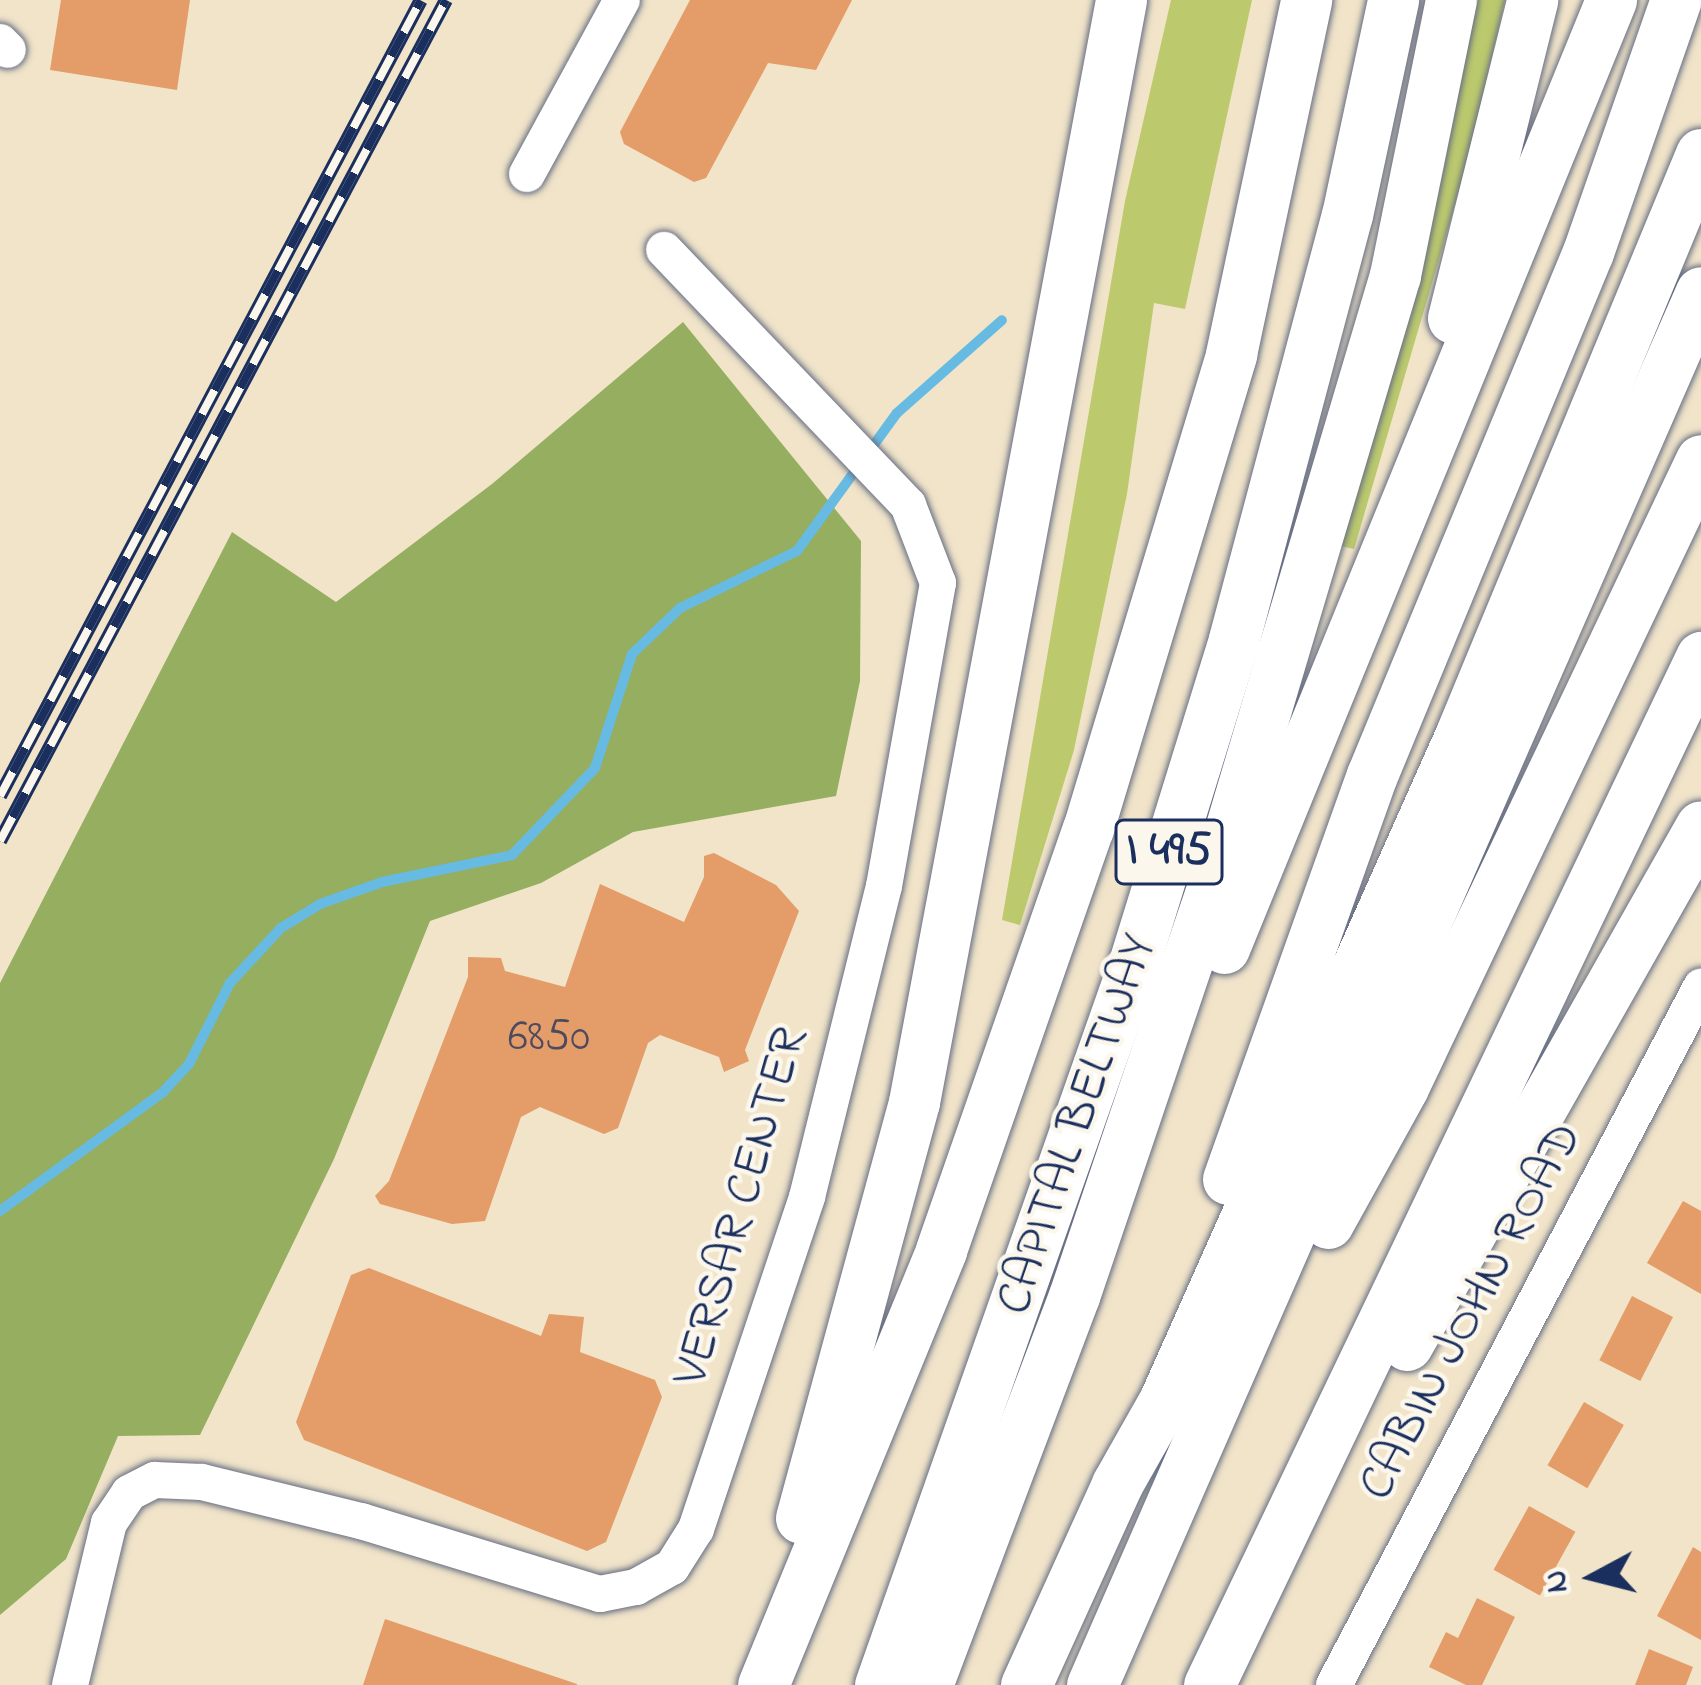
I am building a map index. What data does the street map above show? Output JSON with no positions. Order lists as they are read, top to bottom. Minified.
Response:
{"streets":{"highway":["I 495","CAPITAL BELTWAY"],"street":["VERSAR CENTER","CABIN JOHN ROAD"]},"house_numbers":["6850"],"north":"left"}
